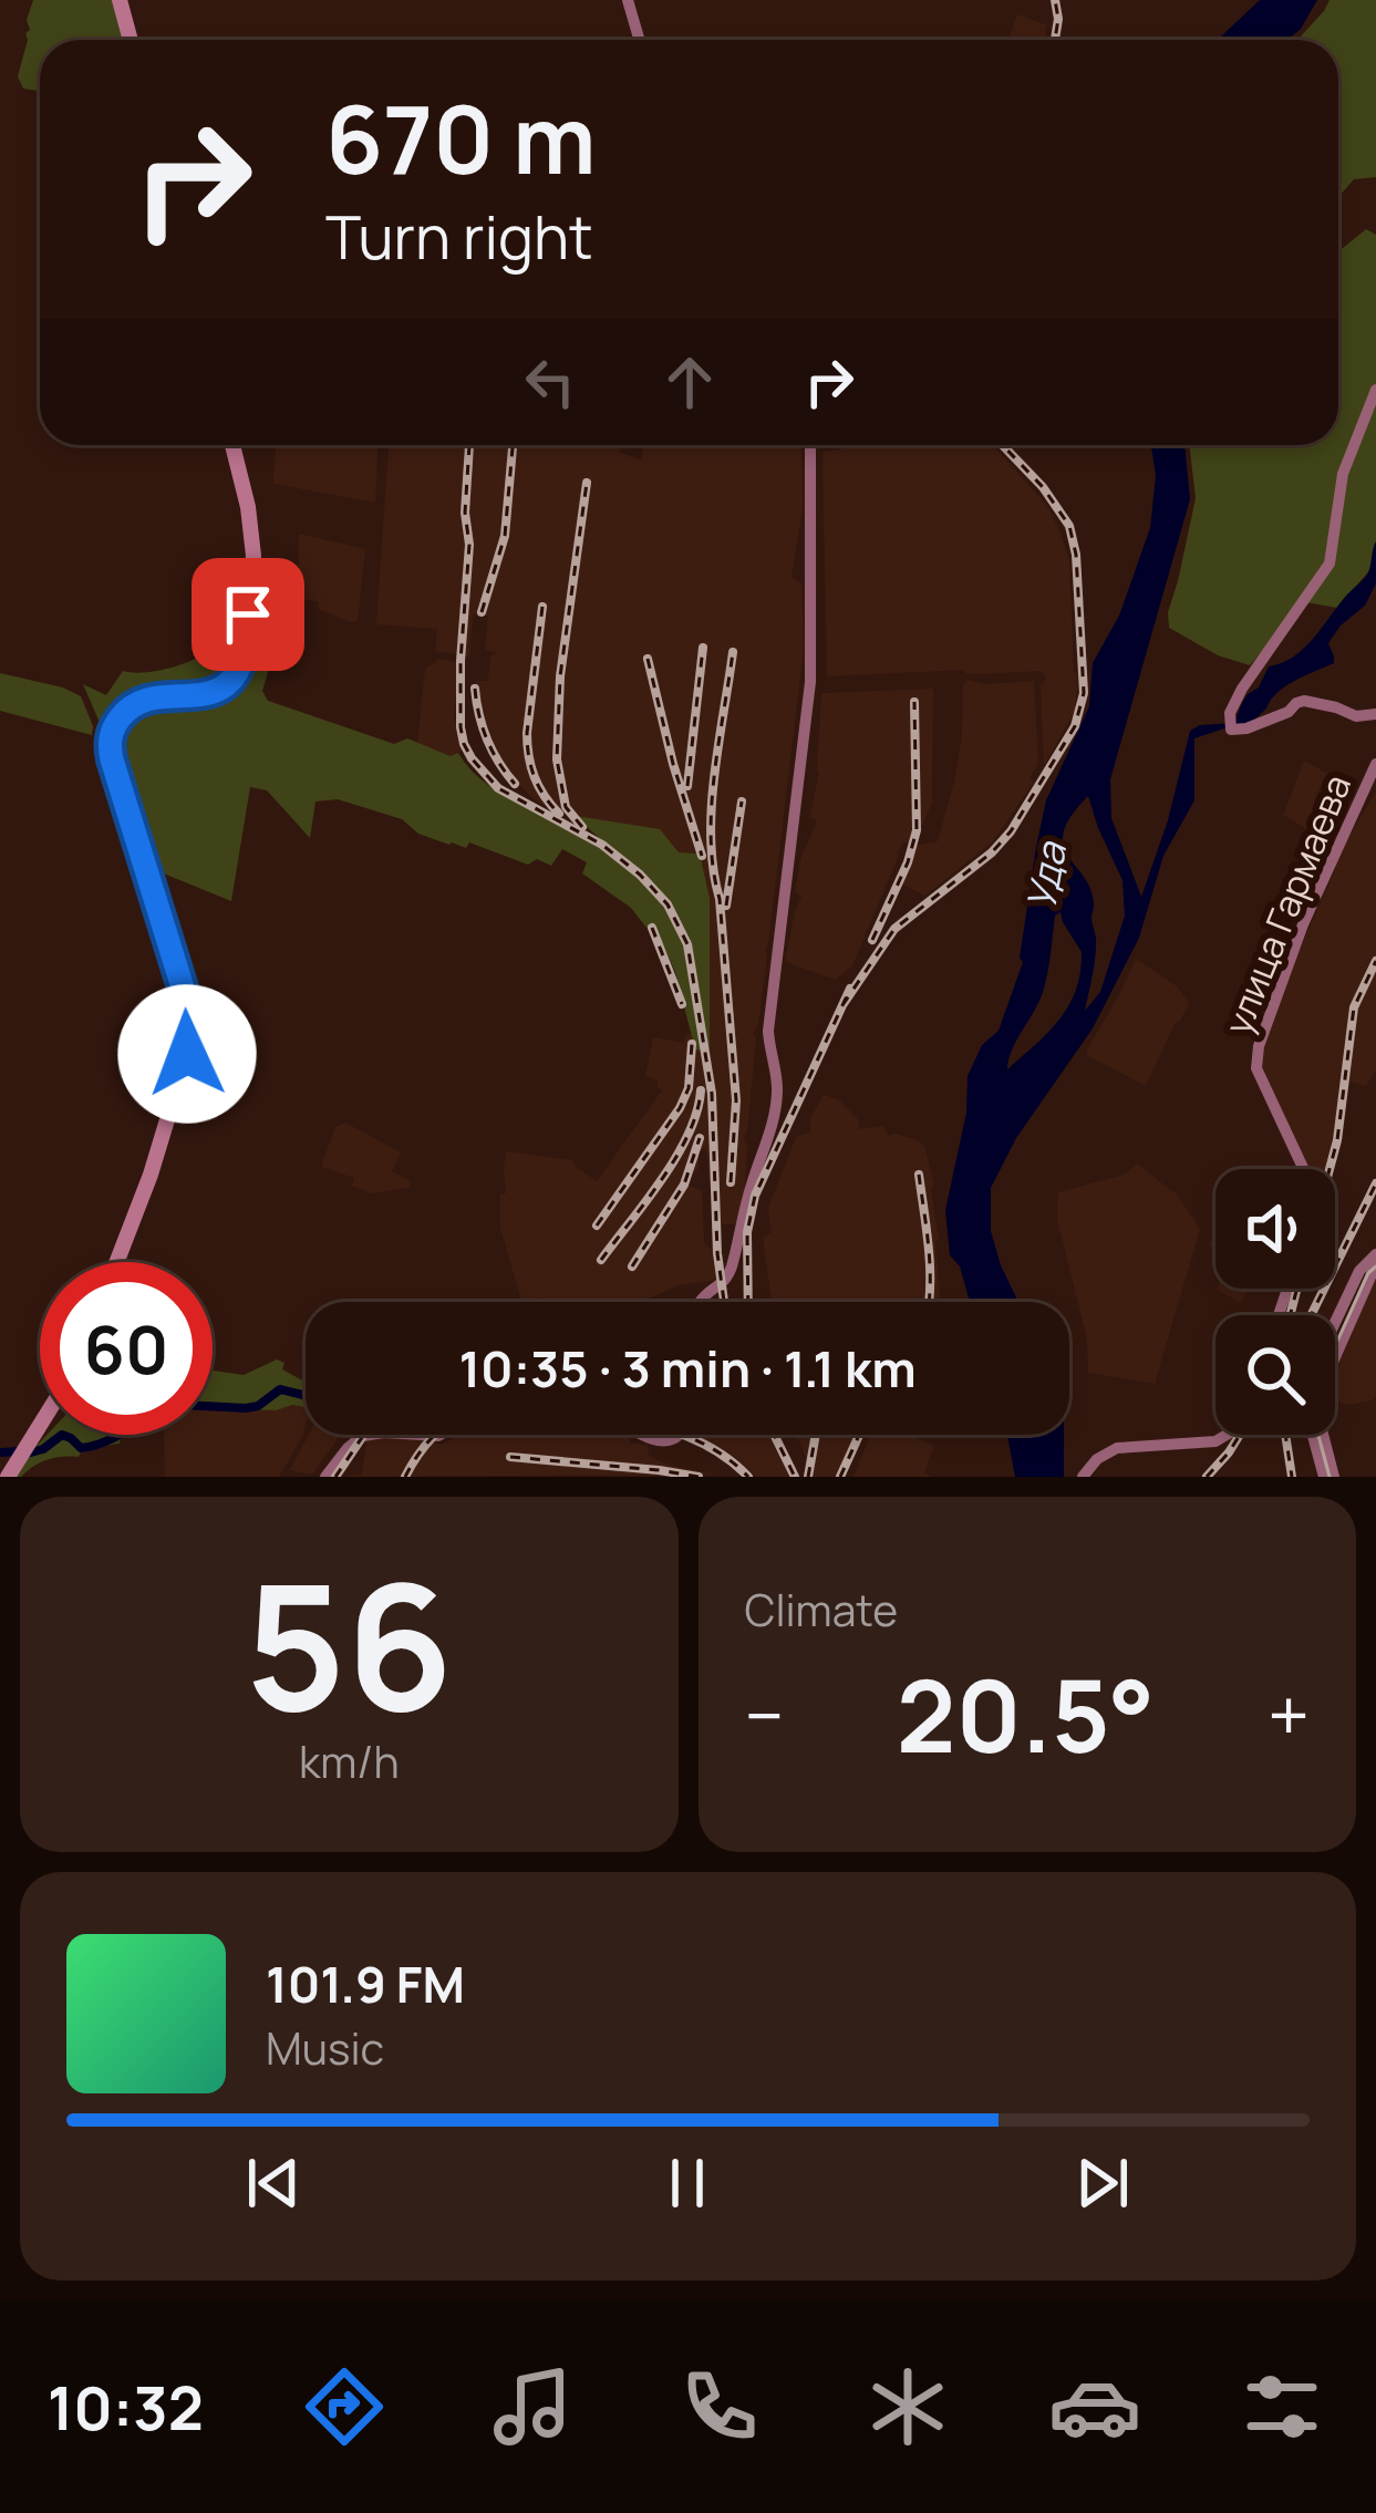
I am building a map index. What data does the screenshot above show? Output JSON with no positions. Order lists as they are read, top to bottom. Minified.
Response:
{"streets":{"street":["улица Гармаева"]},"water":["Уда"],"page":{"turn":["670 m","Turn right"],"limit":"60","trip":"10:35 · 3 min · 1.1 km","tile":[["56","km/h"],"Climate"],"heat":["−","20.5°","+"],"song":["101.9 FM","Music"],"tabs":"10:32"}}
